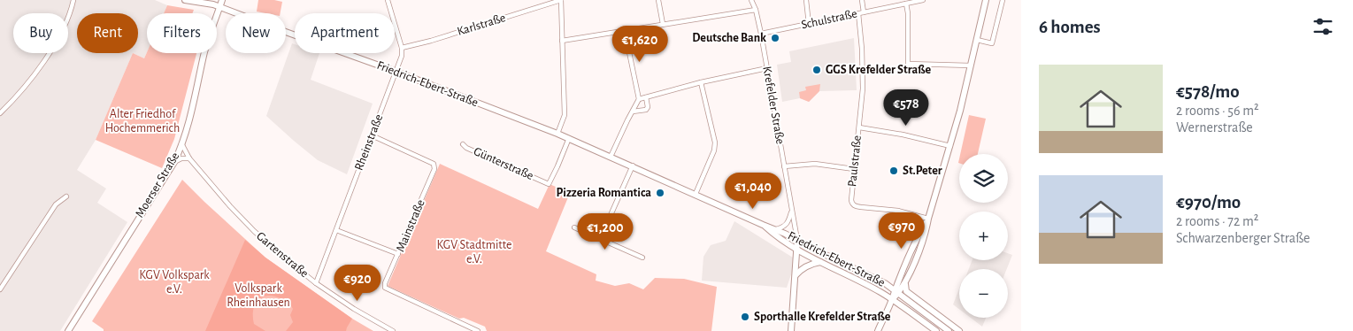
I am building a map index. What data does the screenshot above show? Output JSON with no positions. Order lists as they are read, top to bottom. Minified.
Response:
{"streets":{"main road":["Friedrich-Ebert-Straße","Krefelder Straße","Moerser Straße"],"street":["Schulstraße","Karlstraße","Rheinstraße","Paulstraße","Günterstraße","Mainstraße","Gartenstraße"]},"crossings":[["Schulstraße","Krefelder Straße"],["Schulstraße","Paulstraße"],["Karlstraße","Rheinstraße"],["Friedrich-Ebert-Straße","Krefelder Straße"],["Friedrich-Ebert-Straße","Rheinstraße"],["Friedrich-Ebert-Straße","Günterstraße"],["Friedrich-Ebert-Straße","Moerser Straße"],["Rheinstraße","Mainstraße"],["Rheinstraße","Gartenstraße"],["Moerser Straße","Gartenstraße"]],"parks":["Alter Friedhof Hochemmerich","KGV Stadtmitte e.V.","KGV Volkspark e.V.","Volkspark Rheinhausen"],"places":["Deutsche Bank","GGS Krefelder Straße","St.Peter","Pizzeria Romantica","Sporthalle Krefelder Straße"],"page":{"heading":"6 homes","chip":["Buy","Rent","Filters","New","Apartment"],"price":["€1,620","€578","€1,040","€970","€1,200","€920"],"list":[{"name":"€578/mo","note":"2 rooms · 56 m² · Wernerstraße"},{"name":"€970/mo","note":"2 rooms · 72 m² · Schwarzenberger Straße"}],"map_buttons":["+","−"]}}
